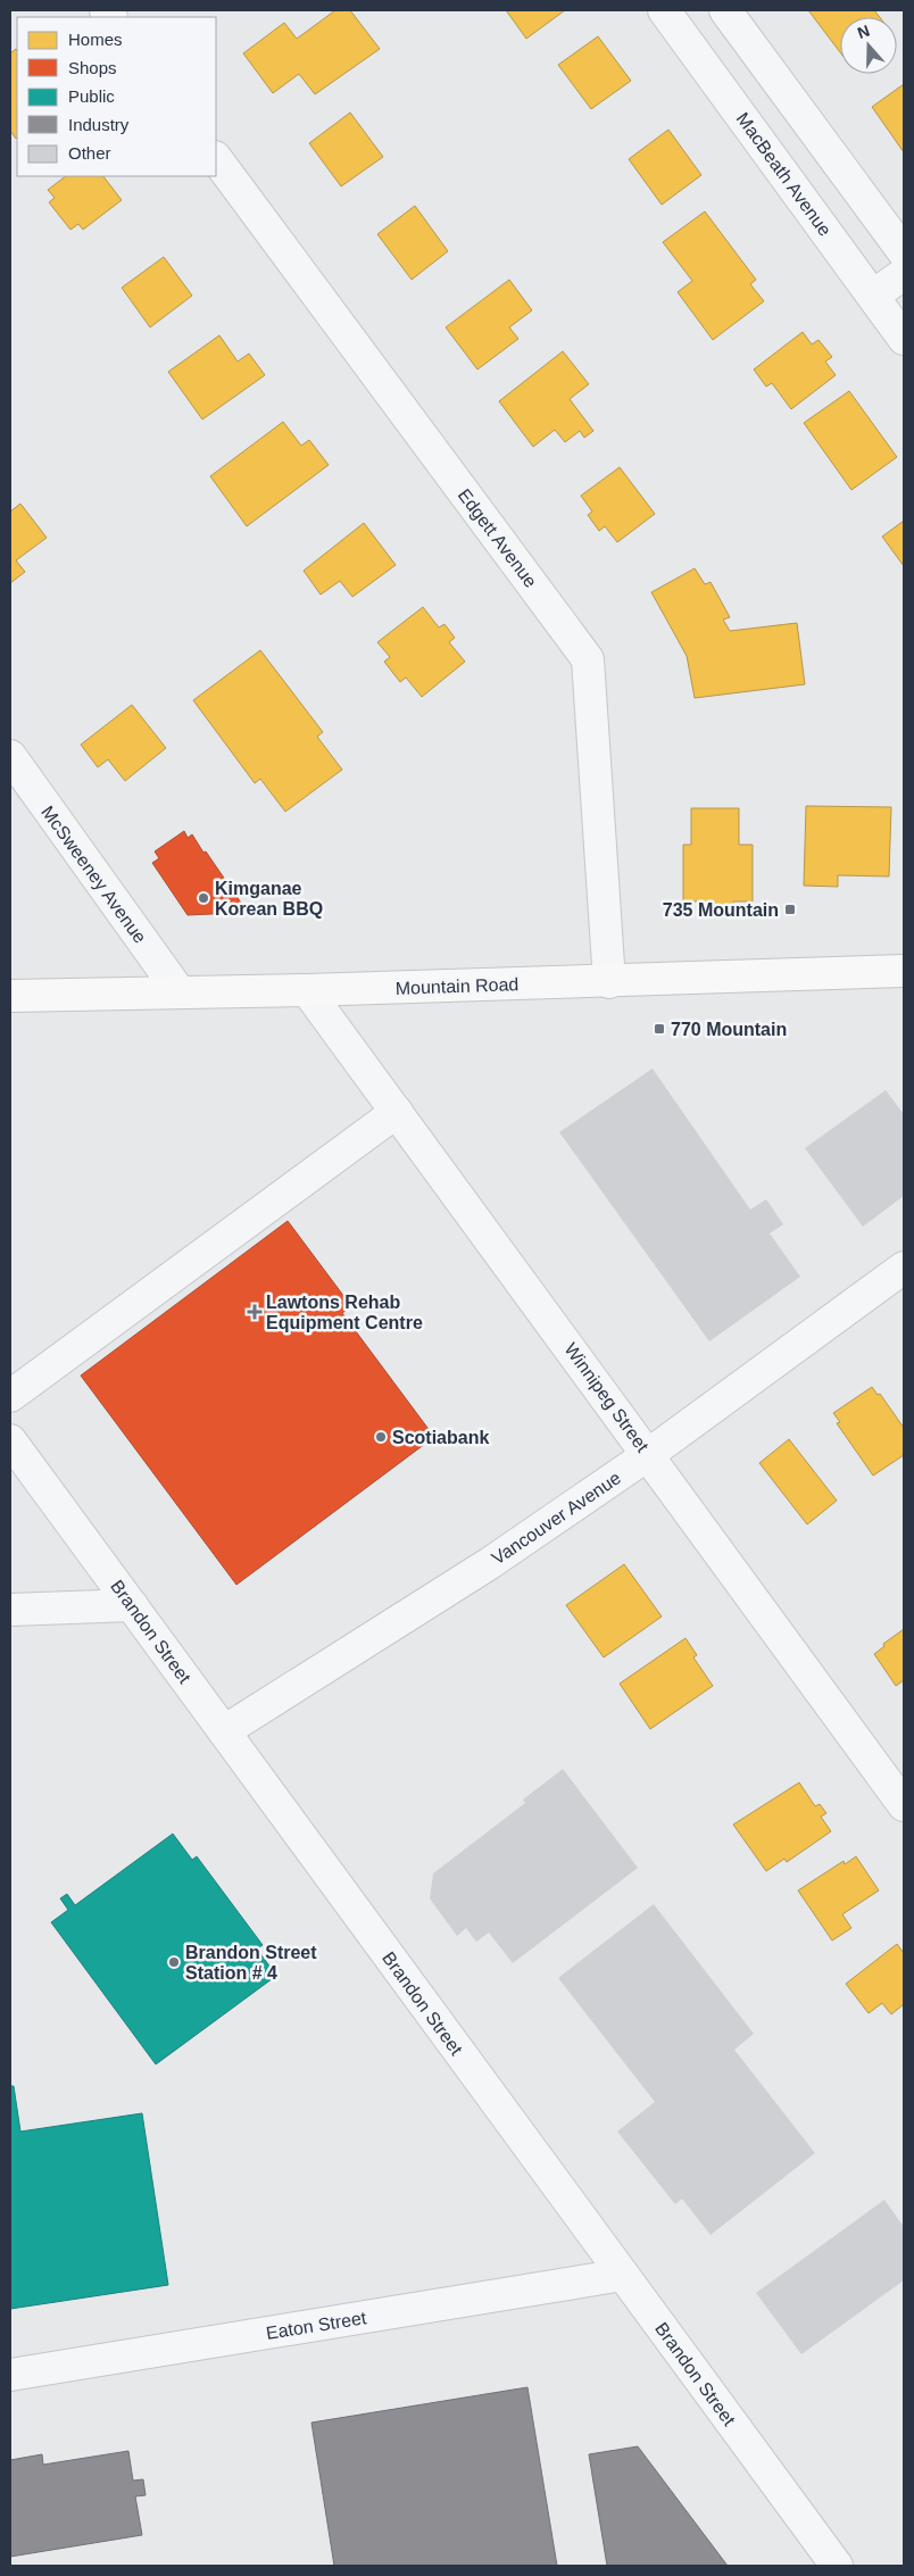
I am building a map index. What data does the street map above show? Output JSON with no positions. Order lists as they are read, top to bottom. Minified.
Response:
{"streets":{"main road":["Mountain Road"],"street":["MacBeath Avenue","Edgett Avenue","McSweeney Avenue","Winnipeg Street","Vancouver Avenue","Brandon Street","Eaton Street"]},"crossings":[["Edgett Avenue","Mountain Road"],["McSweeney Avenue","Mountain Road"],["Mountain Road","Winnipeg Street"],["Winnipeg Street","Vancouver Avenue"],["Vancouver Avenue","Brandon Street"],["Brandon Street","Eaton Street"]],"places":{"other":["Kimganae Korean BBQ","Scotiabank","Brandon Street Station # 4"],"transit":["735 Mountain","770 Mountain"],"health":["Lawtons Rehab Equipment Centre"]},"legend":["Homes","Shops","Public","Industry","Other"],"north":"top"}
